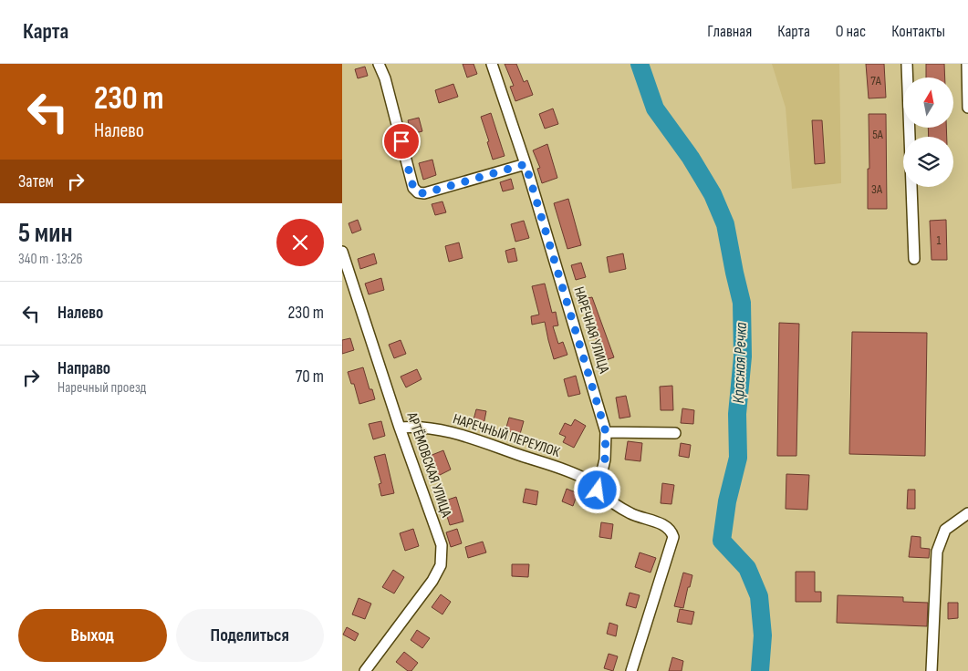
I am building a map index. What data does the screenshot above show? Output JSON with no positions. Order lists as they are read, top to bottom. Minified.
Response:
{"streets":{"street":["НАРЕЧНАЯ УЛИЦА","НАРЕЧНЫЙ ПЕРЕУЛОК","АРТЁМОВСКАЯ УЛИЦА"]},"crossings":[["НАРЕЧНАЯ УЛИЦА","НАРЕЧНЫЙ ПЕРЕУЛОК"],["НАРЕЧНЫЙ ПЕРЕУЛОК","АРТЁМОВСКАЯ УЛИЦА"]],"water":["Красная Речка"],"house_numbers":["7А","5А","3А","1"],"north":"top","page":{"header":"Карта","nav":["Главная","Карта","О нас","Контакты"],"turn":["230 m","Налево"],"then":"Затем","heading":["5 мин","340 m · 13:26"],"list":[{"name":"Налево","value":"230 m"},{"name":"Направо","note":"Наречный проезд","value":"70 m"}],"buttons":["Выход","Поделиться"]}}
